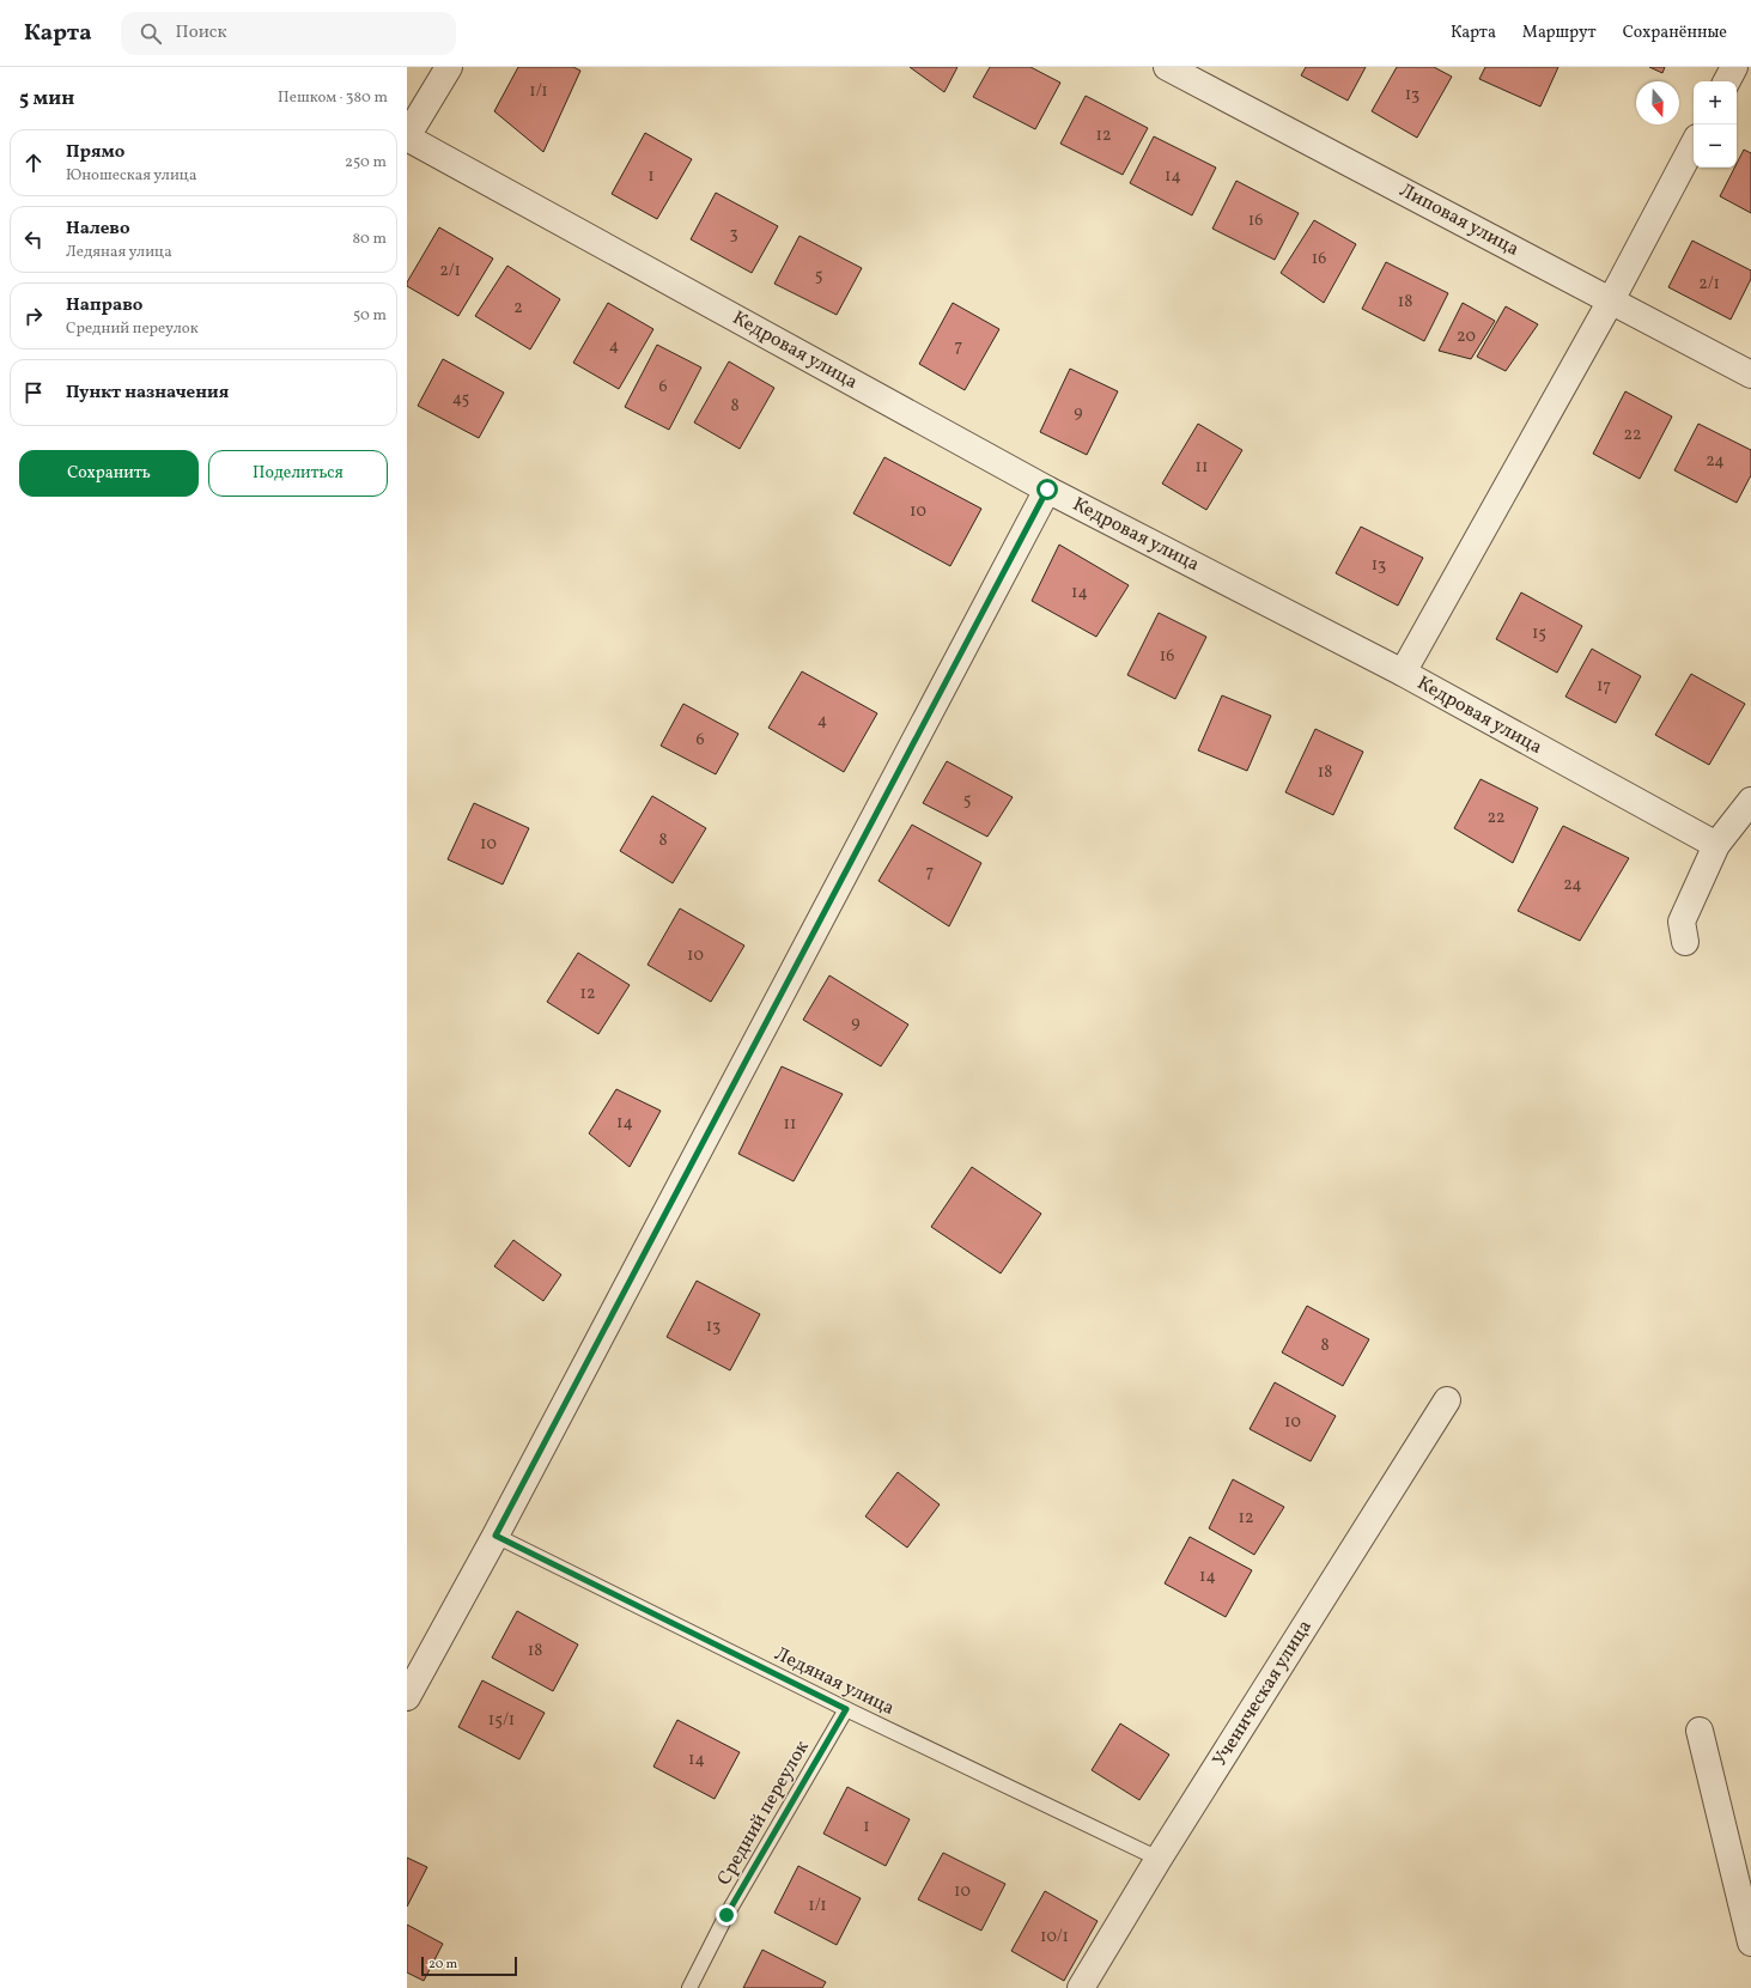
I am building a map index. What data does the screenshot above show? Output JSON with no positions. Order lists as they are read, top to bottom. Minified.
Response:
{"streets":{"street":["Липовая улица","Кедровая улица","Ученическая улица"],"lane":["Ледяная улица","Средний переулок"]},"crossings":[["Ледяная улица","Ученическая улица"],["Ледяная улица","Средний переулок"]],"house_numbers":["1/1","13","12","1","14","16","3","16","2/1","5","2/1","18","2","20","4","7","6","45","8","9","22","24","11","10","13","14","15","16","17","4","6","18","5","22","8","10","7","24","10","12","9","14","11","13","8","10","12","14","18","15/1","14","1","10","1/1","10/1"],"scale_bar":"20 m","north":"bottom","page":{"header":"Карта","search":"Поиск","nav":["Карта","Маршрут","Сохранённые"],"heading":["5 мин","Пешком · 380 m"],"map_buttons":["+","−"],"list":[["Прямо","Юношеская улица","250 m"],["Налево","Ледяная улица","80 m"],["Направо","Средний переулок","50 m"],"Пункт назначения"],"buttons":["Сохранить","Поделиться"],"scale":"20 m"}}
